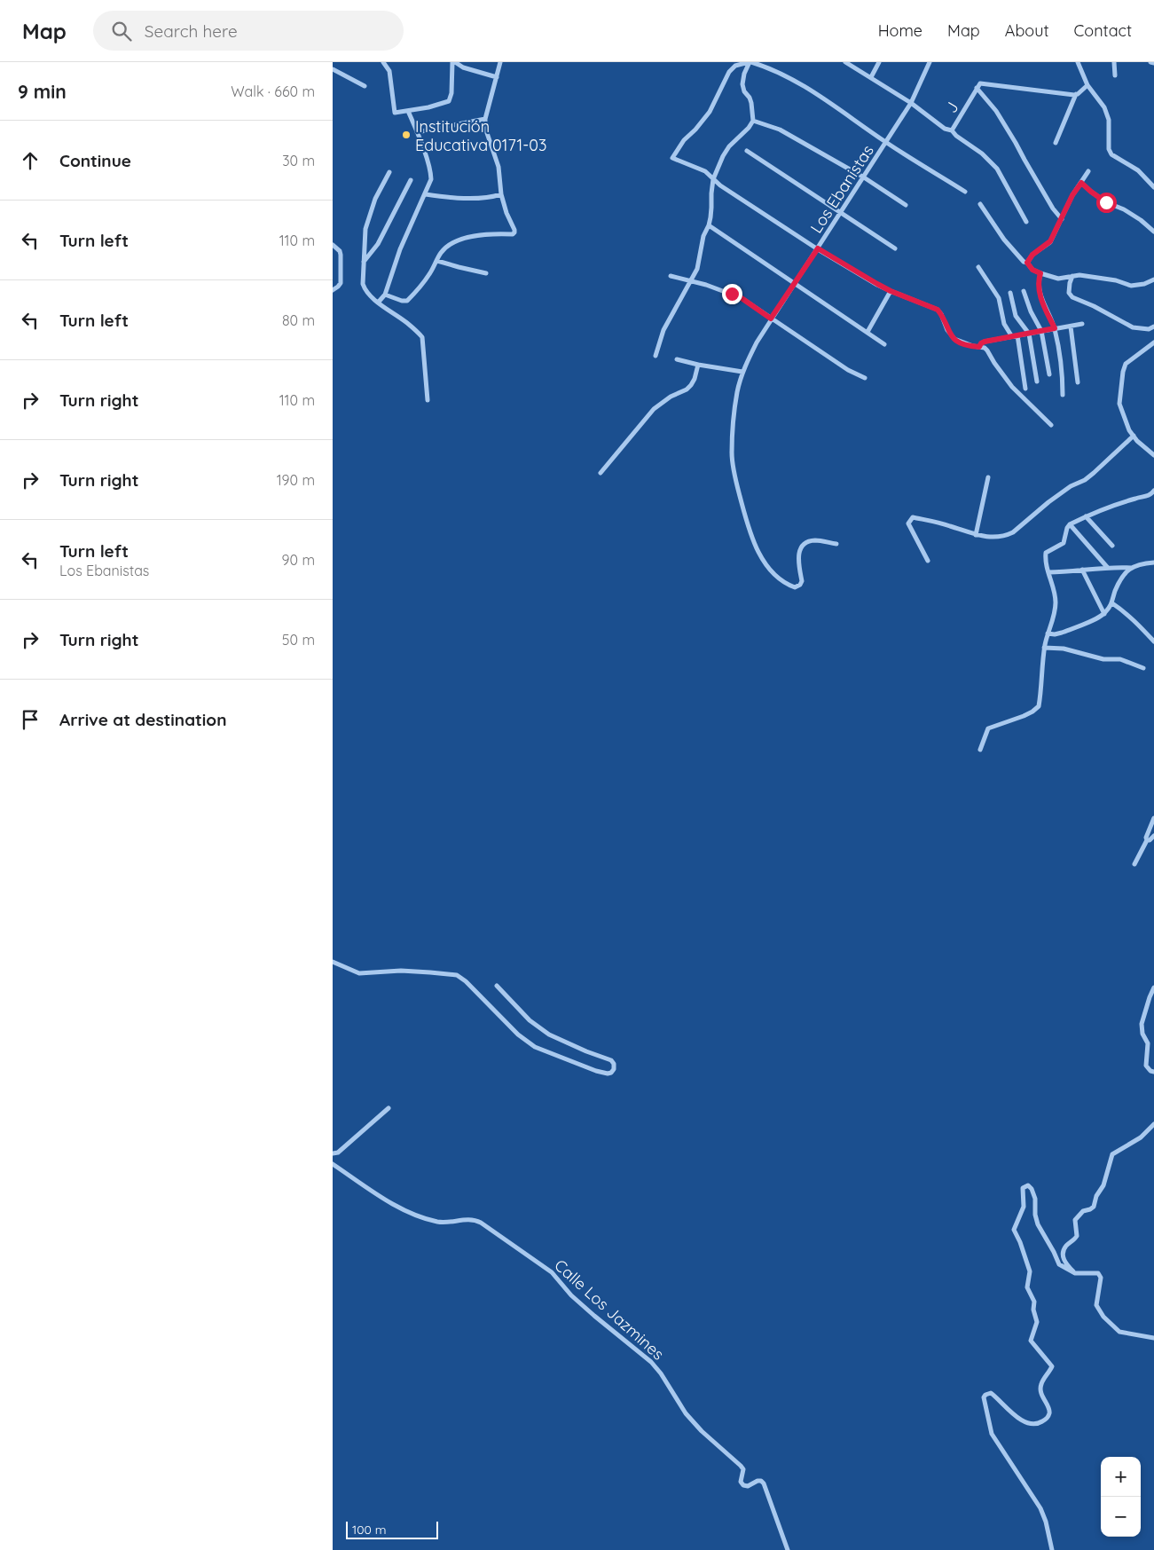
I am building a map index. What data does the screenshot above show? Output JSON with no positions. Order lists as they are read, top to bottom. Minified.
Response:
{"streets":{"street":["J","Los Ebanistas","Calle Los Jazmines"]},"crossings":[["J","Los Ebanistas"]],"places":["Institución Educativa 0171-03"],"scale_bar":"100 m","page":{"header":"Map","search":"Search here","nav":["Home","Map","About","Contact"],"heading":["9 min","Walk · 660 m"],"list":[["Continue","30 m"],["Turn left","110 m"],["Turn left","80 m"],["Turn right","110 m"],["Turn right","190 m"],["Turn left","Los Ebanistas","90 m"],["Turn right","50 m"],"Arrive at destination"],"map_buttons":["+","−"],"scale":"100 m"}}
